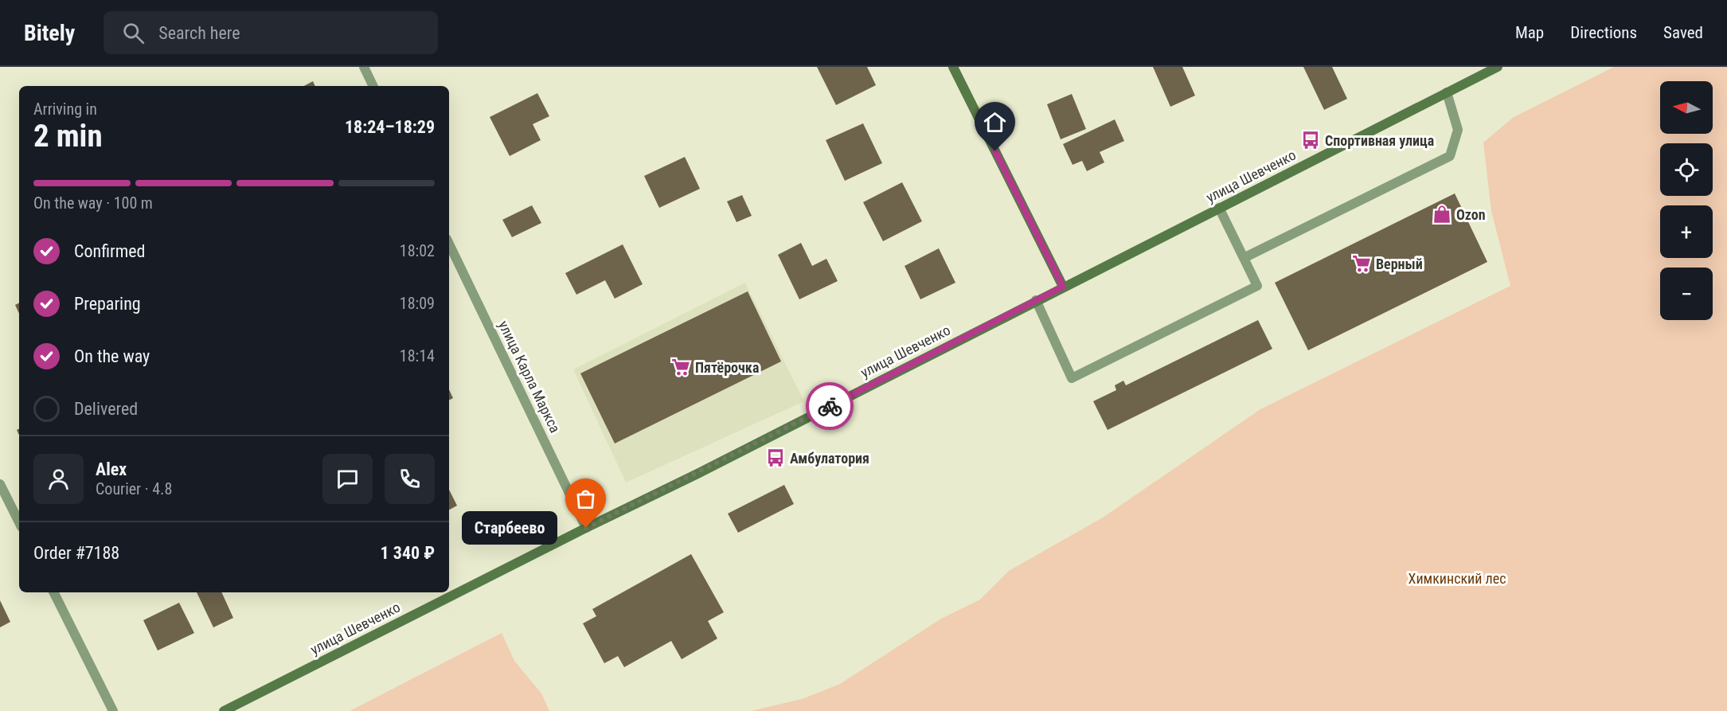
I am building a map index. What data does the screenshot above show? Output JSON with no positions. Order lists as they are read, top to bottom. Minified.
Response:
{"streets":{"main road":["улица Шевченко"],"street":["улица Карла Маркса"]},"crossings":[["улица Шевченко","улица Карла Маркса"]],"parks":["Химкинский лес"],"places":{"bus stop":["Спортивная улица","Амбулатория"],"shop":["Ozon"],"supermarket":["Верный","Пятёрочка"],"other":["Старбеево"]},"north":"left","page":{"header":"Bitely","search":"Search here","nav":["Map","Directions","Saved"],"map_buttons":["+","−"],"heading":["2 min","Arriving in","18:24–18:29"],"panel":["Alex","Courier · 4.8","Order #7188","1 340 ₽"],"bar":"On the way · 100 m","list":[["Confirmed","18:02"],["Preparing","18:09"],["On the way","18:14"],"Delivered"],"bubble":"Старбеево"}}
